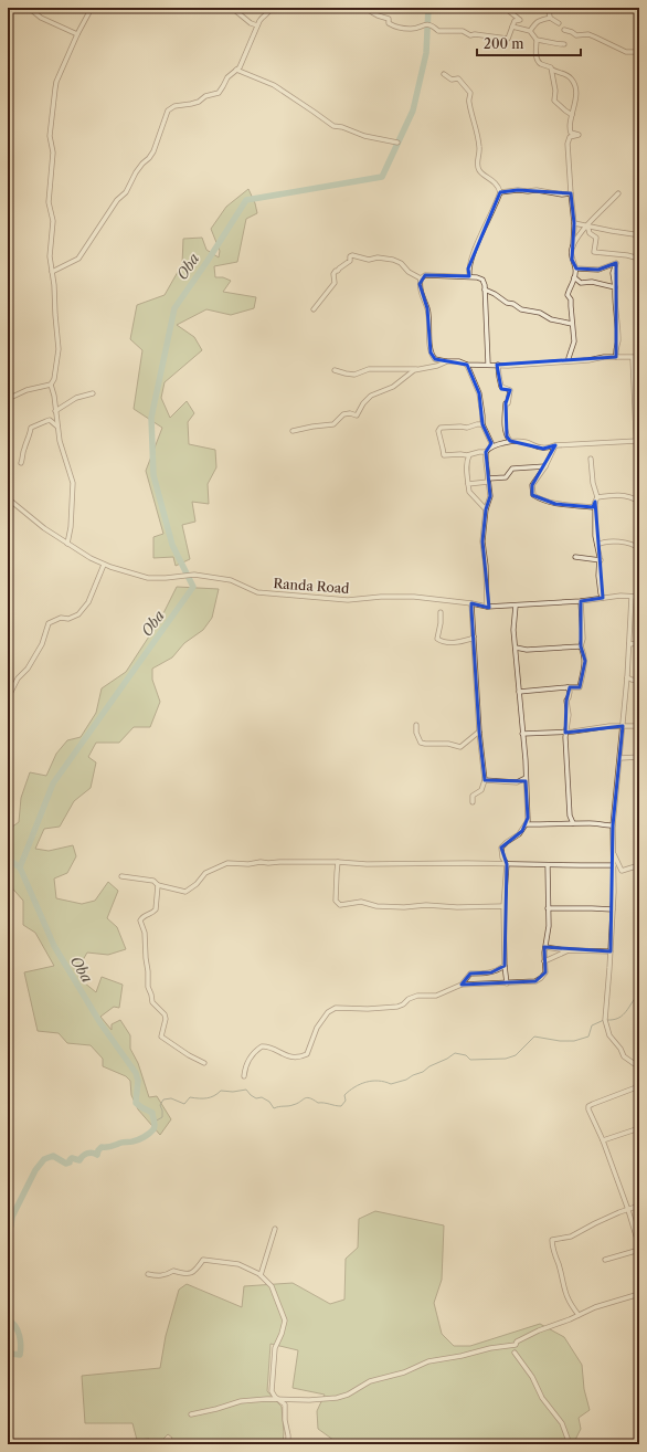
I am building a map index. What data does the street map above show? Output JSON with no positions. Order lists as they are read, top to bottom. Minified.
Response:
{"streets":{"street":["Randa Road"]},"water":["Oba"],"scale_bar":"200 m"}
